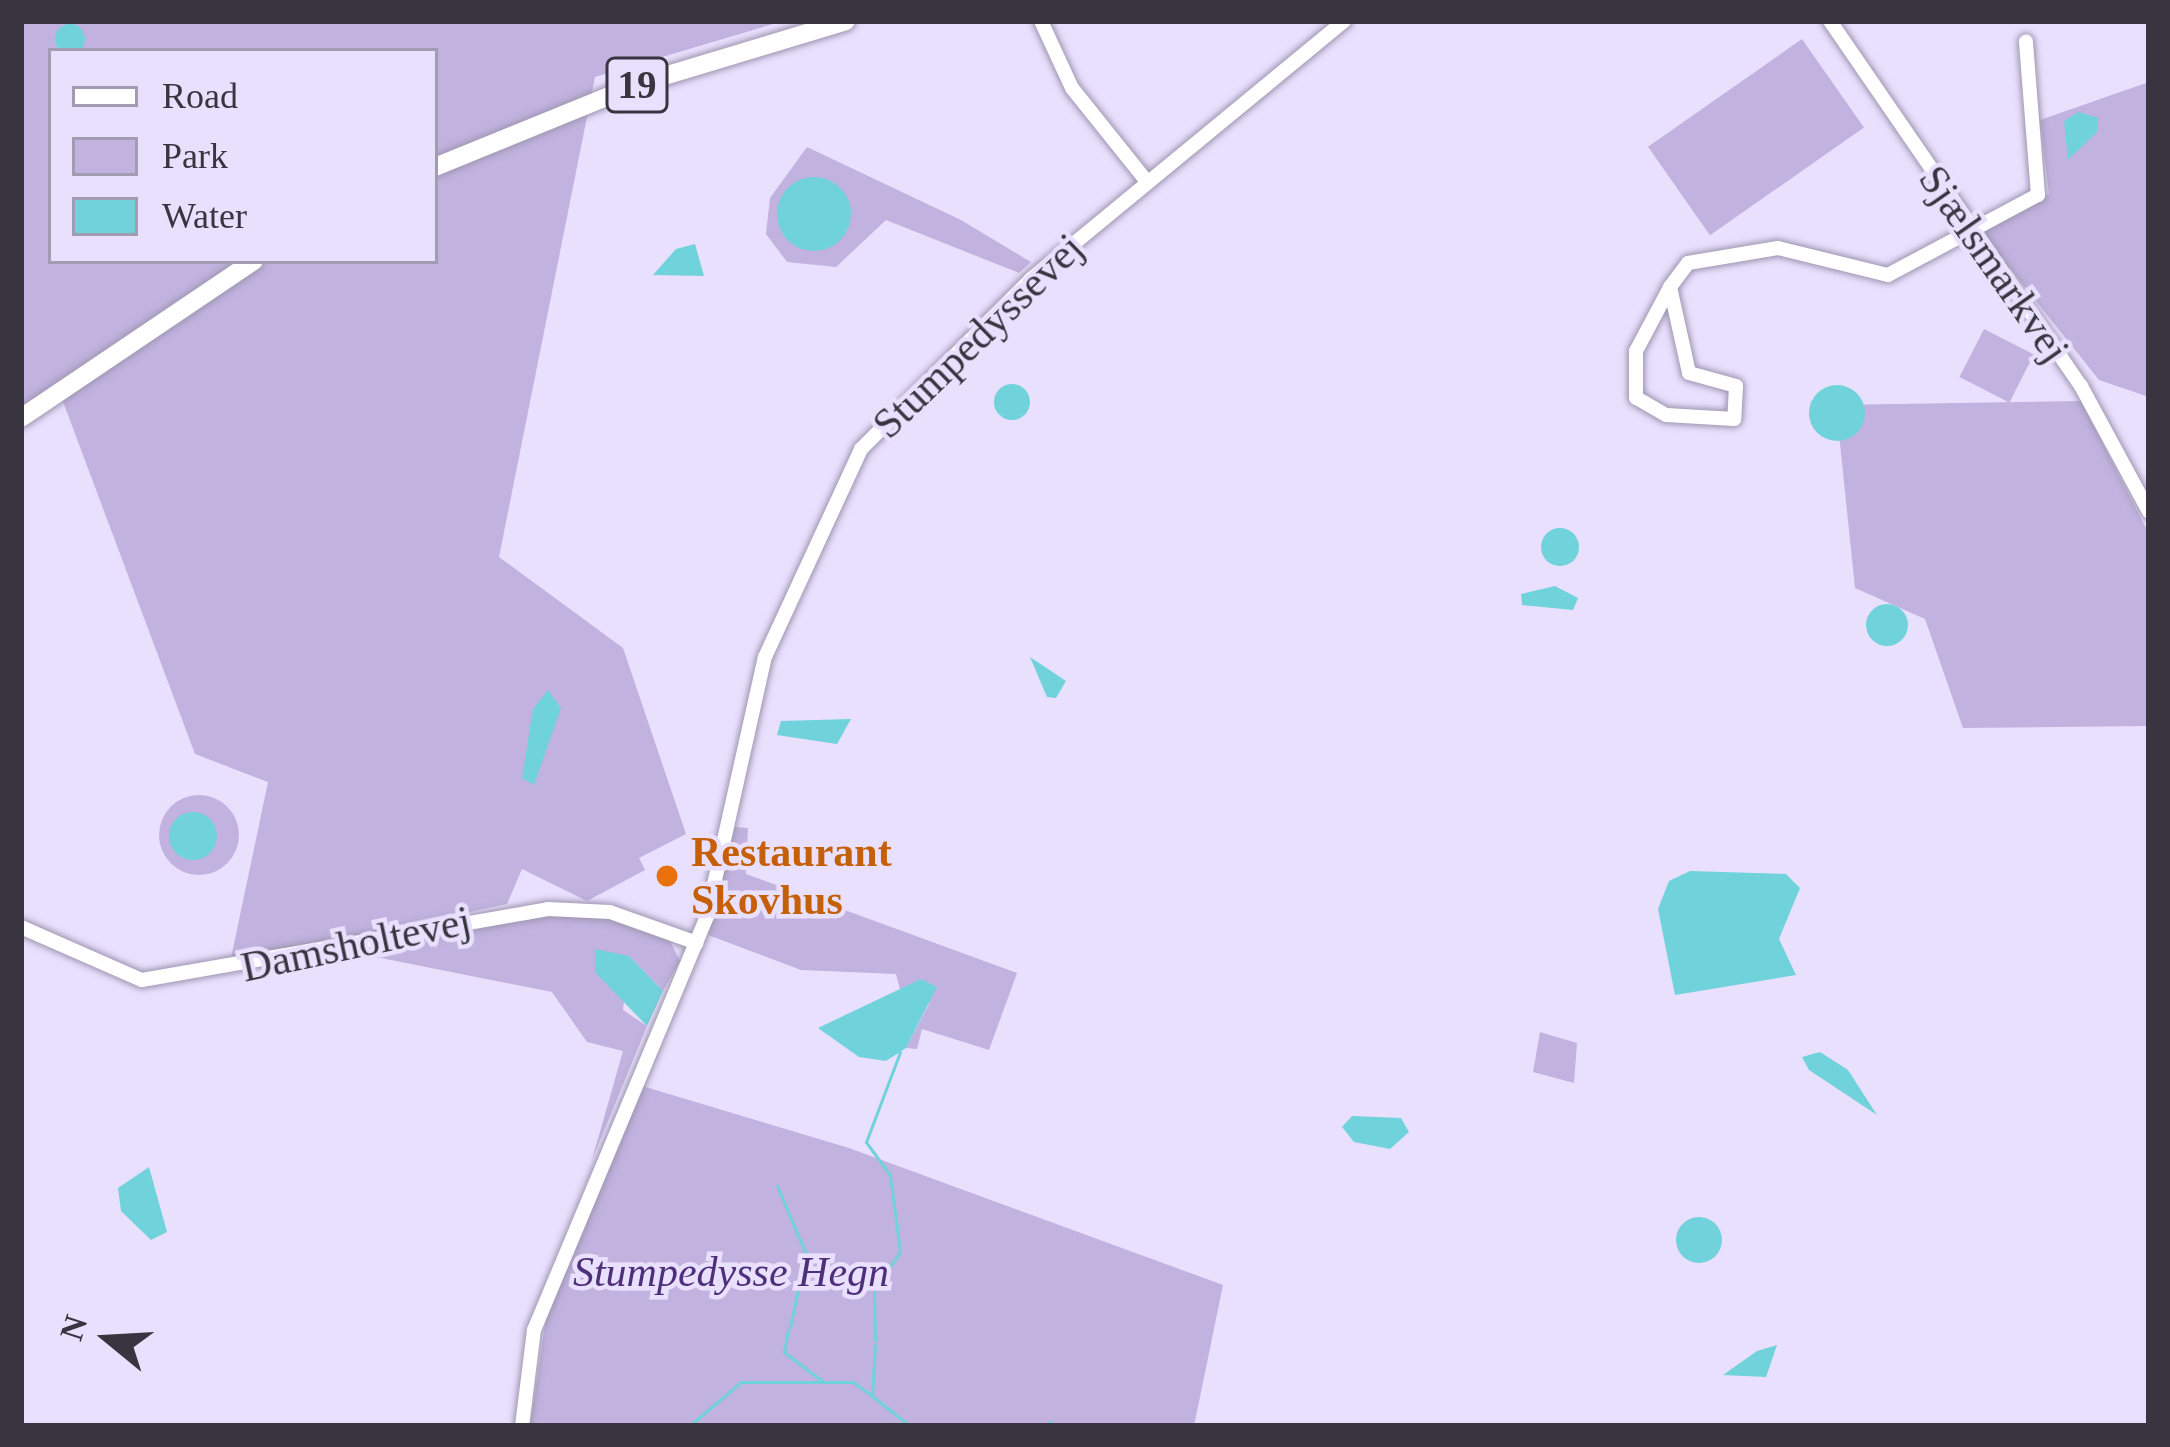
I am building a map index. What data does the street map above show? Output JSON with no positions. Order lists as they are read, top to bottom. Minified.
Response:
{"streets":{"highway":["19"],"street":["Sjælsmarkvej","Stumpedyssevej","Damsholtevej"]},"crossings":[["Stumpedyssevej","Damsholtevej"]],"parks":["Stumpedysse Hegn"],"places":["Restaurant Skovhus"],"legend":["Road","Park","Water"],"north":"left"}
